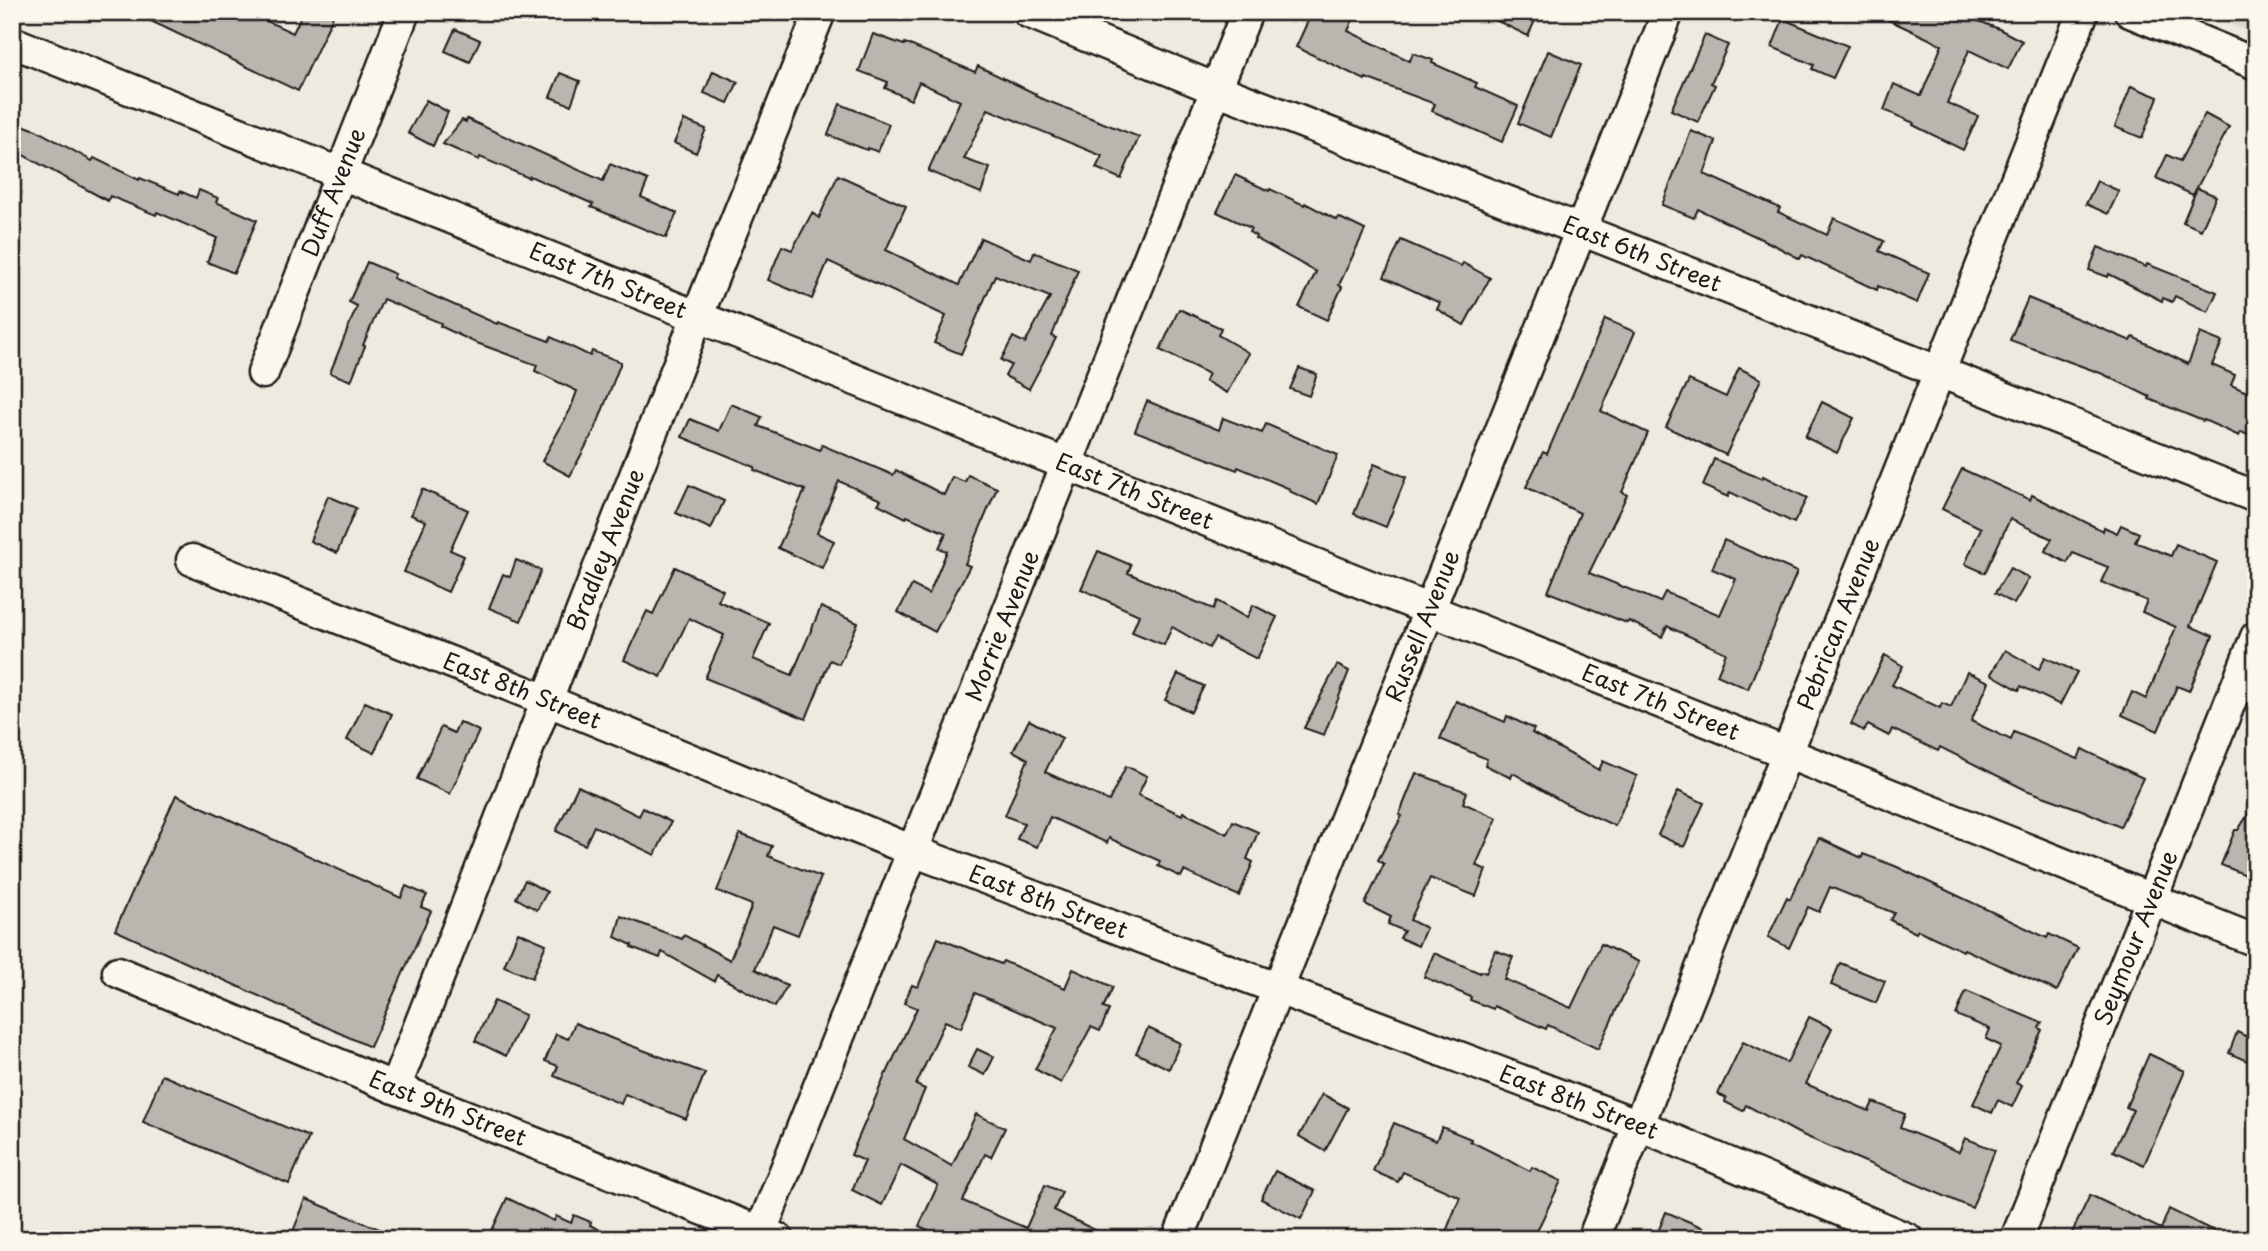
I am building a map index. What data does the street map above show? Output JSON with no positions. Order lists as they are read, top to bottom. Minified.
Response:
{"streets":{"street":["Duff Avenue","East 6th Street","East 7th Street","Bradley Avenue","Morrie Avenue","Russell Avenue","Pebrican Avenue","East 8th Street","Seymour Avenue","East 9th Street"]},"crossings":[["Duff Avenue","East 7th Street"],["East 6th Street","Morrie Avenue"],["East 6th Street","Russell Avenue"],["East 6th Street","Pebrican Avenue"],["East 7th Street","Bradley Avenue"],["East 7th Street","Morrie Avenue"],["East 7th Street","Russell Avenue"],["East 7th Street","Pebrican Avenue"],["East 7th Street","Seymour Avenue"],["Bradley Avenue","East 8th Street"],["Bradley Avenue","East 9th Street"],["Morrie Avenue","East 8th Street"],["Morrie Avenue","East 9th Street"],["Russell Avenue","East 8th Street"],["Pebrican Avenue","East 8th Street"]]}
